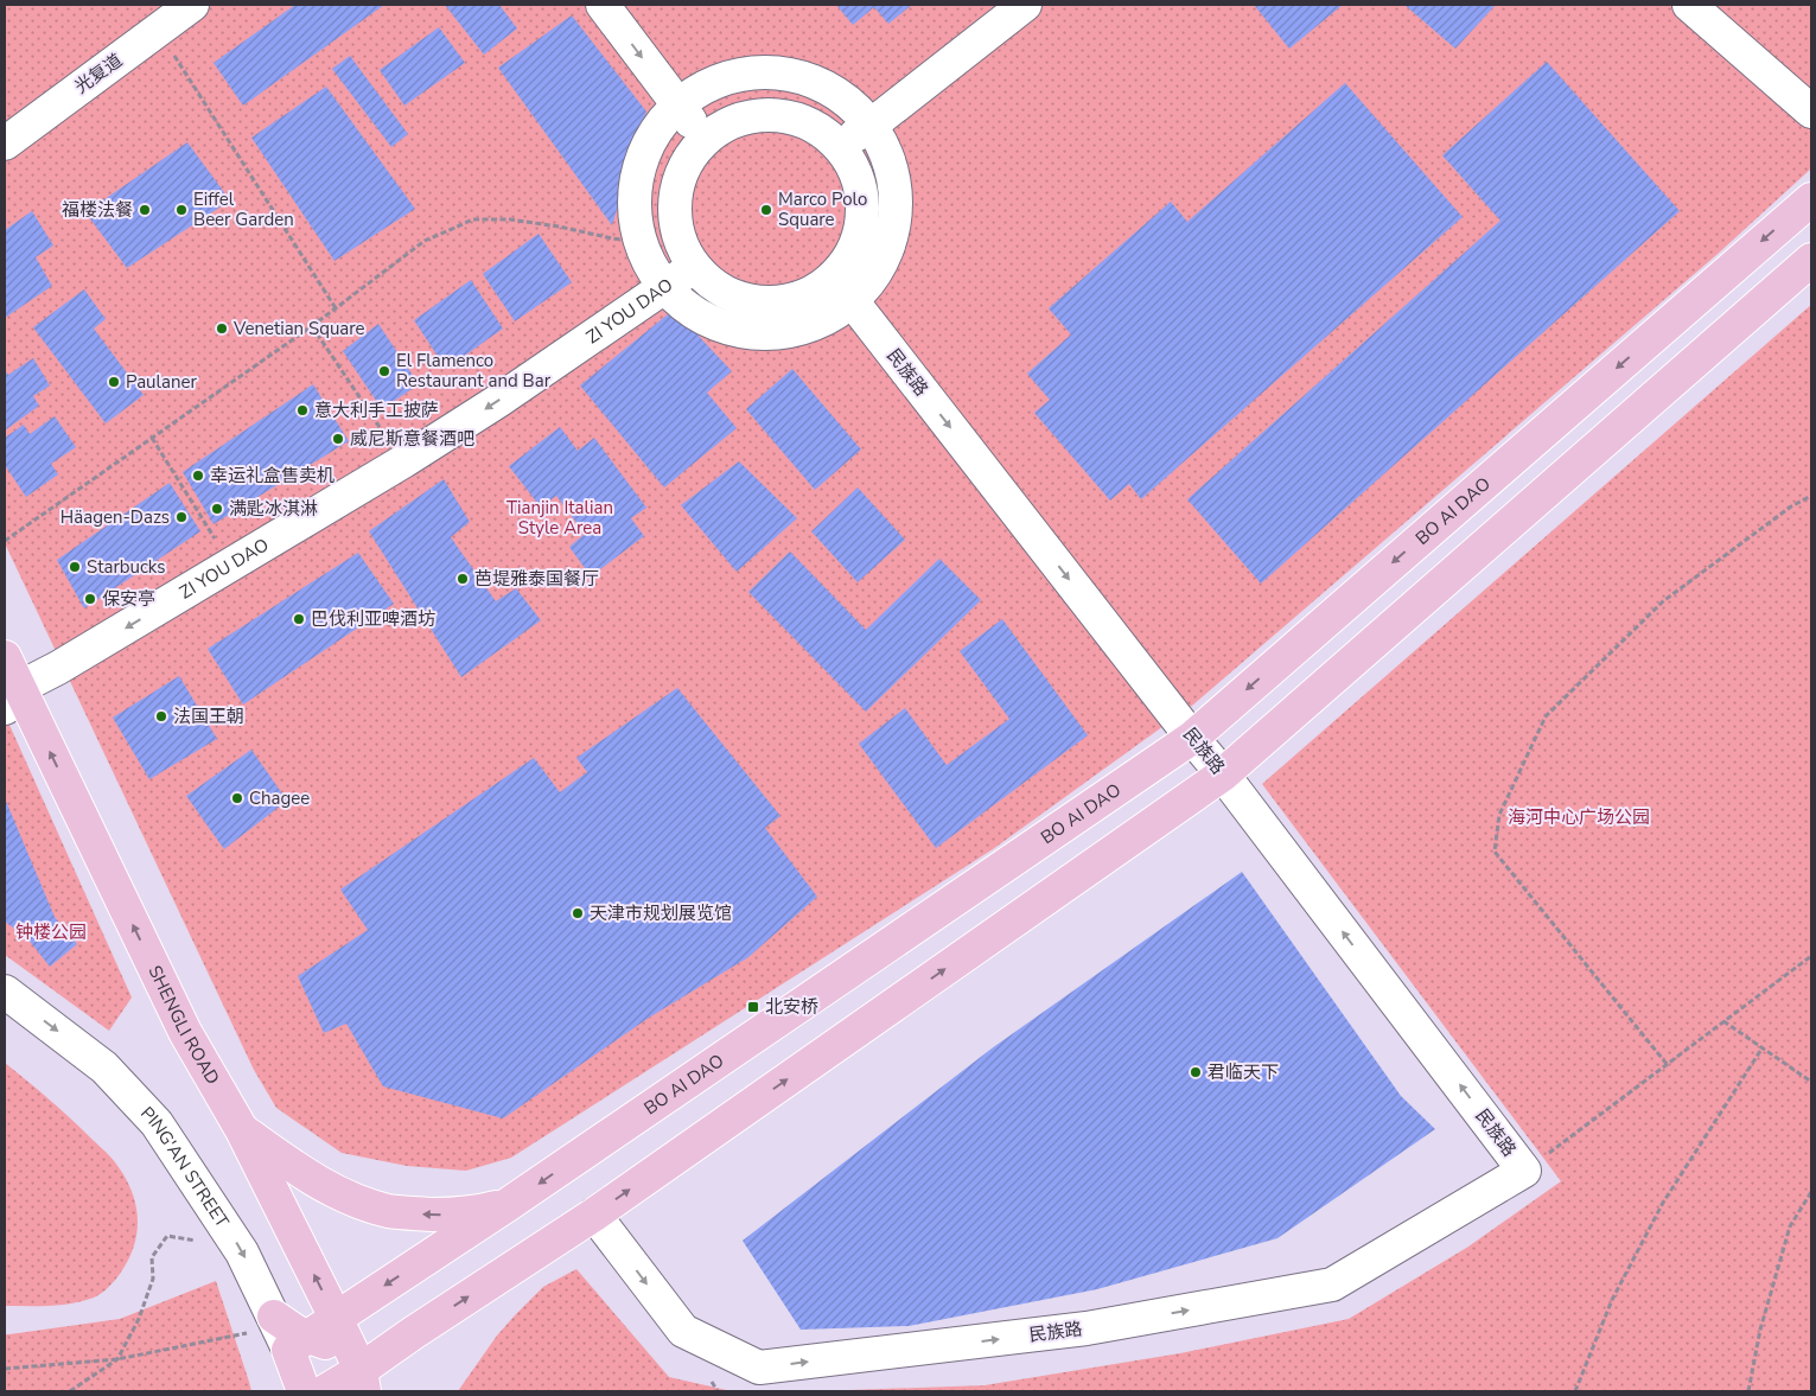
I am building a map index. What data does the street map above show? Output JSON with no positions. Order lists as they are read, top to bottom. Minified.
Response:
{"streets":{"main road":["BO AI DAO","SHENGLI ROAD","PING'AN STREET"],"street":["光复道","ZI YOU DAO","民族路"]},"crossings":[["ZI YOU DAO","民族路"],["ZI YOU DAO","SHENGLI ROAD"],["民族路","BO AI DAO"],["BO AI DAO","SHENGLI ROAD"],["BO AI DAO","PING'AN STREET"],["SHENGLI ROAD","PING'AN STREET"]],"one_way":["ZI YOU DAO","SHENGLI ROAD","PING'AN STREET"],"parks":["Tianjin Italian Style Area","海河中心广场公园","钟楼公园"],"places":{"other":["福楼法餐","Eiffel Beer Garden","Marco Polo Square","Venetian Square","El Flamenco Restaurant and Bar","Paulaner","意大利手工披萨","威尼斯意餐酒吧","幸运礼盒售卖机","满匙冰淇淋","Häagen-Dazs","Starbucks","芭堤雅泰国餐厅","保安亭","巴伐利亚啤酒坊","法国王朝","Chagee","天津市规划展览馆","君临天下"],"transit":["北安桥"]}}
